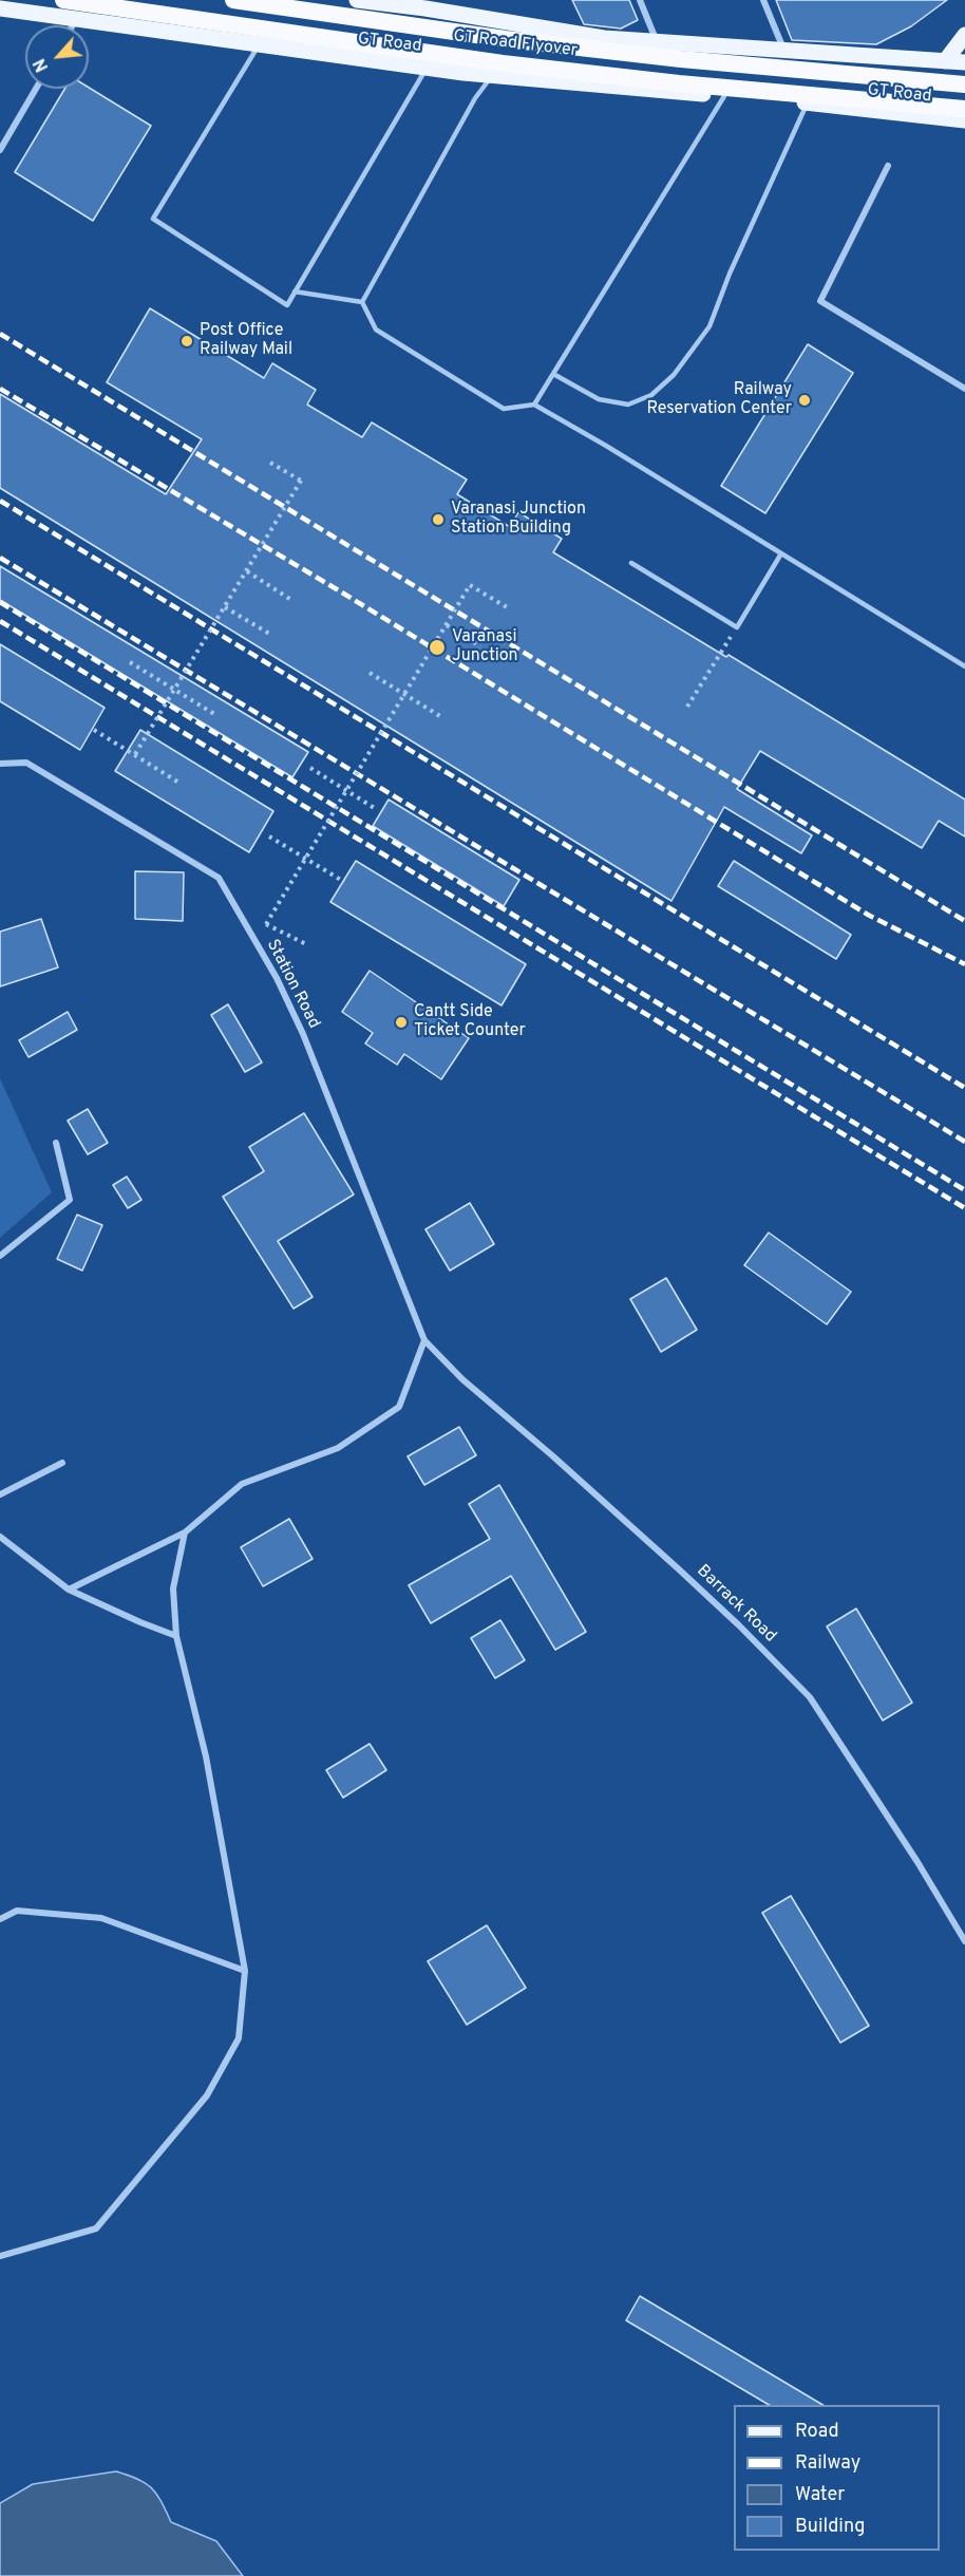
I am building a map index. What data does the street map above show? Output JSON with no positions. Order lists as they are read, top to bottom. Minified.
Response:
{"streets":{"highway":["GT Road Flyover"],"main road":["GT Road"],"street":["Station Road","Barrack Road"]},"crossings":[["Station Road","Barrack Road"]],"places":["Post Office Railway Mail","Railway Reservation Center","Varanasi Junction Station Building","Varanasi Junction","Cantt Side Ticket Counter"],"legend":["Road","Railway","Water","Building"],"north":"bottom left"}
